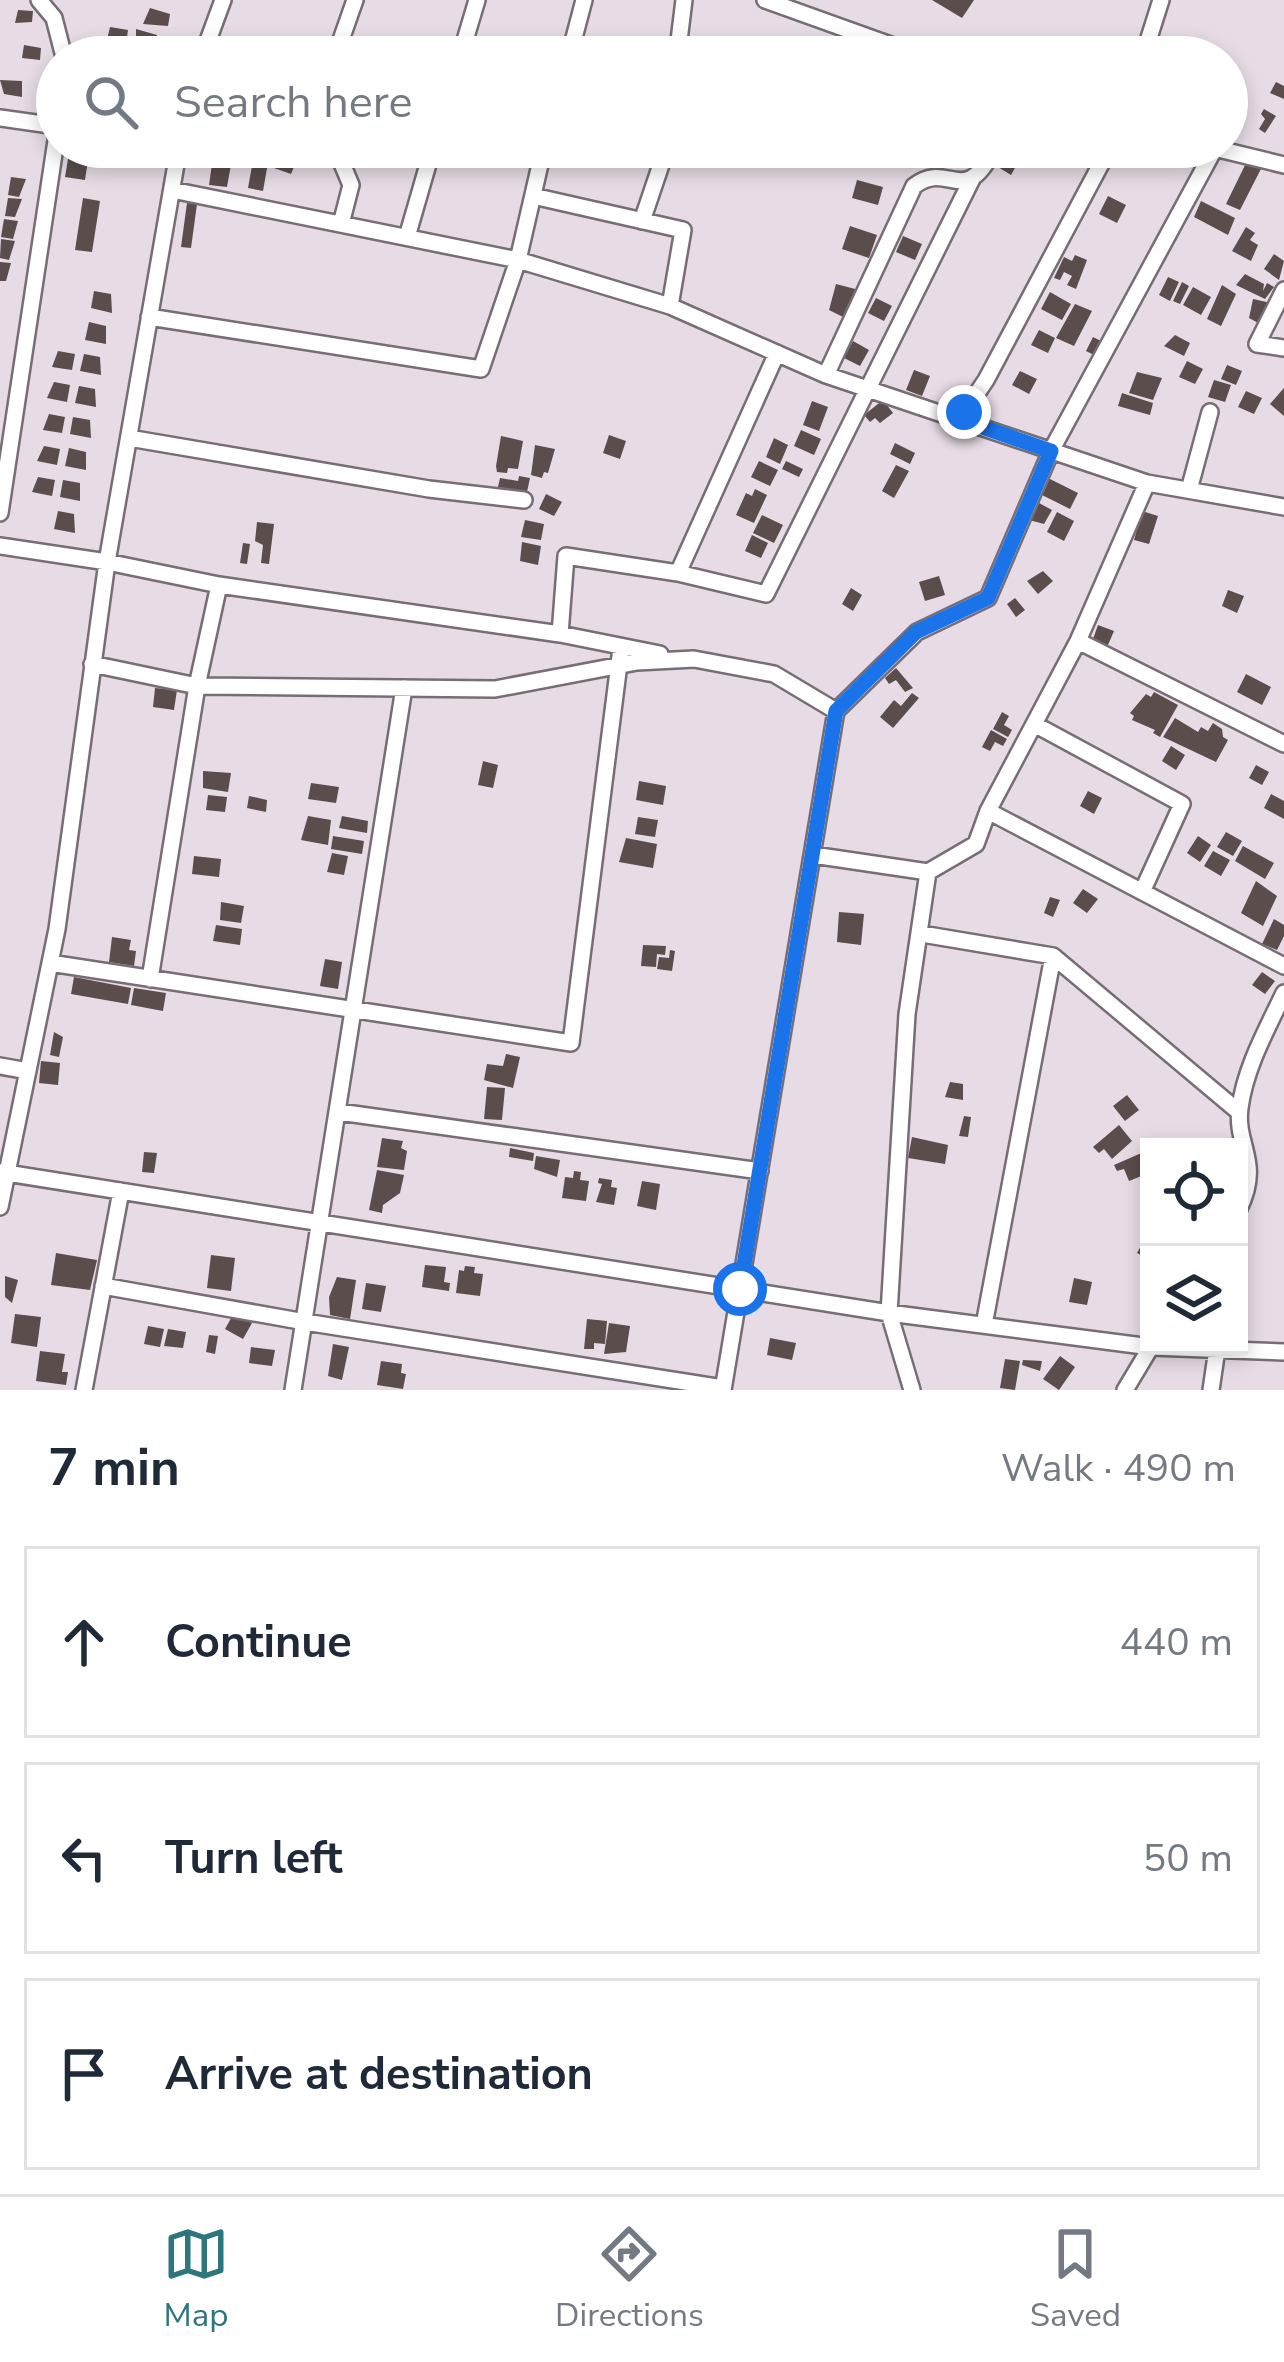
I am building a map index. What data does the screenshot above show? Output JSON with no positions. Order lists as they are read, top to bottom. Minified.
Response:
{"page":{"search":"Search here","heading":["7 min","Walk · 490 m"],"list":[["Continue","440 m"],["Turn left","50 m"],"Arrive at destination"],"nav":["Map","Directions","Saved"]}}
